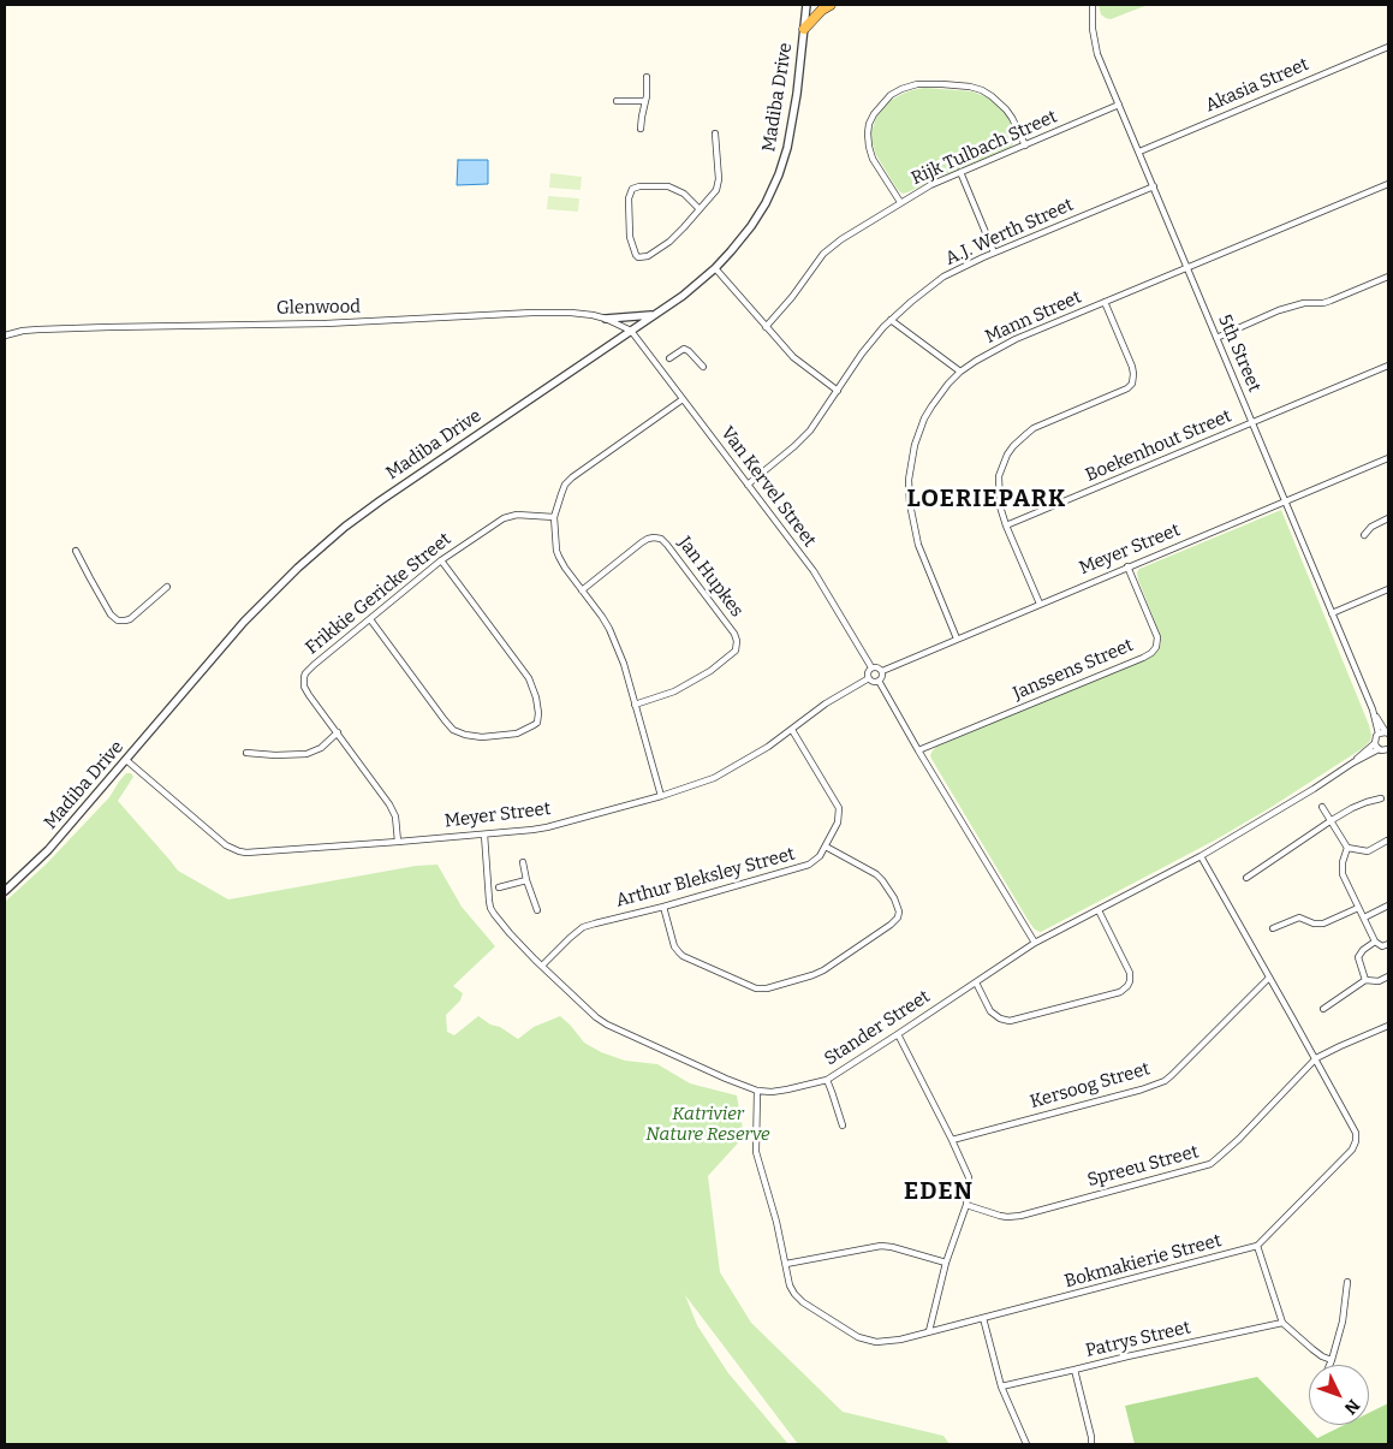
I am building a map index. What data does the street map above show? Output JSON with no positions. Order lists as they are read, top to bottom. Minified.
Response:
{"streets":{"street":["Akasia Street","Madiba Drive","Rijk Tulbach Street","A.J. Werth Street","Glenwood","Mann Street","5th Street","Boekenhout Street","Van Kervel Street","Meyer Street","Jan Hupkes","Frikkie Gericke Street","Janssens Street","Arthur Bleksley Street","Stander Street","Kersoog Street","Spreeu Street","Bokmakierie Street","Patrys Street"]},"crossings":[["Akasia Street","5th Street"],["Madiba Drive","Glenwood"],["Madiba Drive","Van Kervel Street"],["Madiba Drive","Meyer Street"],["Rijk Tulbach Street","5th Street"],["A.J. Werth Street","5th Street"],["A.J. Werth Street","Van Kervel Street"],["Glenwood","Van Kervel Street"],["Mann Street","5th Street"],["Mann Street","Meyer Street"],["5th Street","Boekenhout Street"],["5th Street","Meyer Street"],["Van Kervel Street","Meyer Street"],["Meyer Street","Frikkie Gericke Street"],["Meyer Street","Janssens Street"],["Meyer Street","Arthur Bleksley Street"],["Meyer Street","Stander Street"],["Arthur Bleksley Street","Stander Street"],["Stander Street","Bokmakierie Street"]],"districts":["LOERIEPARK","EDEN"],"parks":["Katrivier Nature Reserve"],"north":"bottom right"}
